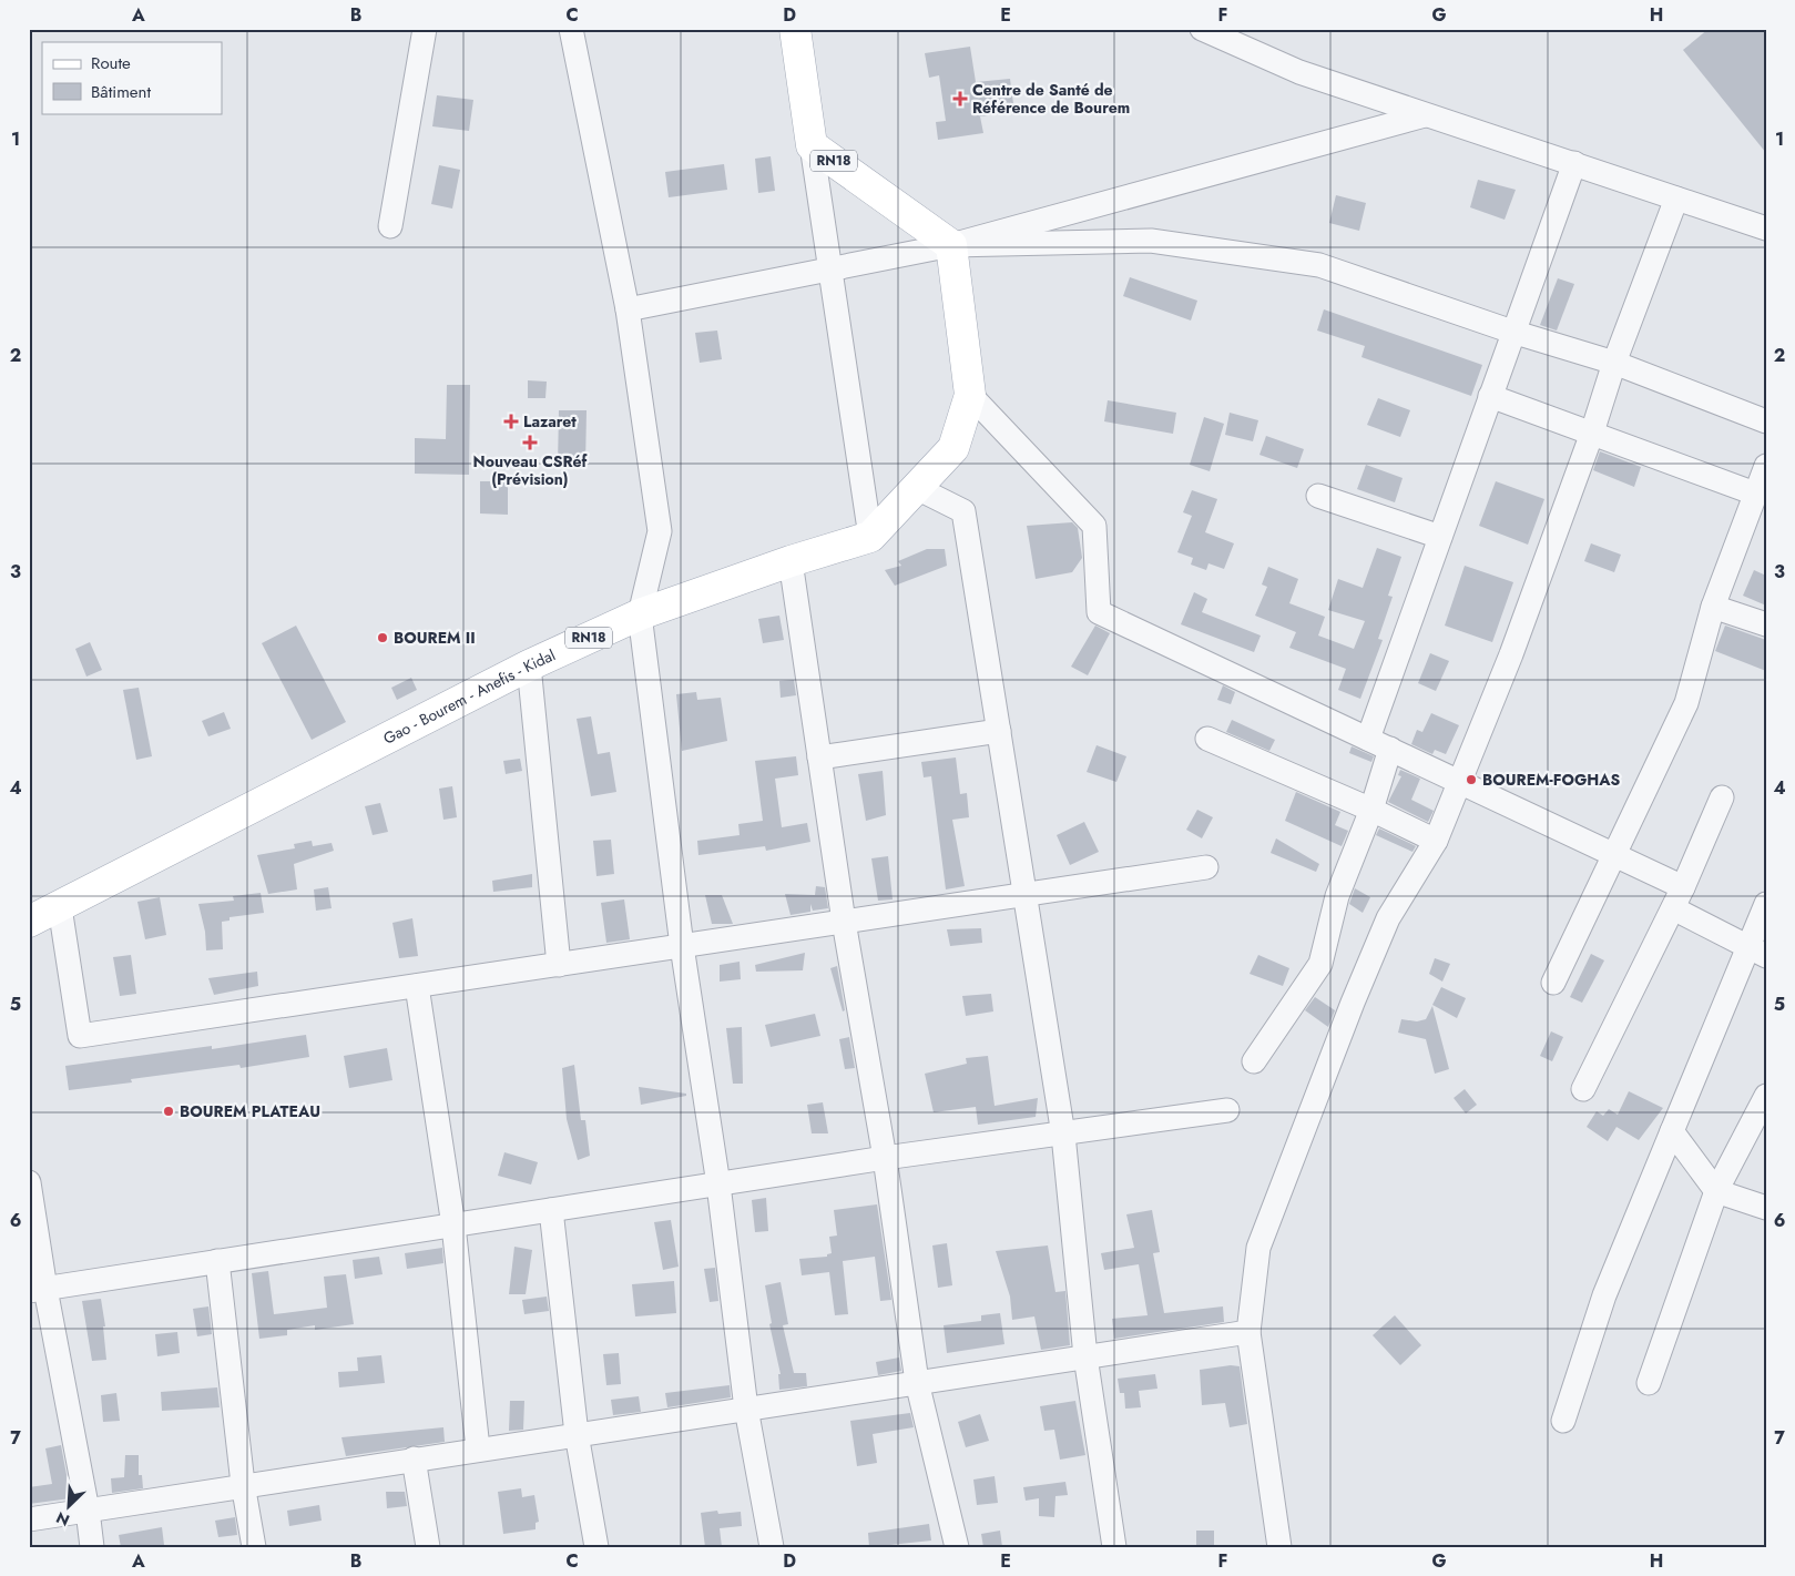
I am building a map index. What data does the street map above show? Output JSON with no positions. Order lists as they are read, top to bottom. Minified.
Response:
{"streets":{"main road":["RN18","Gao - Bourem - Anefis - Kidal"]},"places":{"health":["Centre de Santé de Référence de Bourem","Lazaret","Nouveau CSRéf (Prévision)"],"other":["BOUREM II","BOUREM-FOGHAS","BOUREM PLATEAU"]},"legend":["Route","Bâtiment"],"north":"bottom left","grid":{"columns":["A","B","C","D","E","F","G","H"],"rows":["1","2","3","4","5","6","7"]}}
